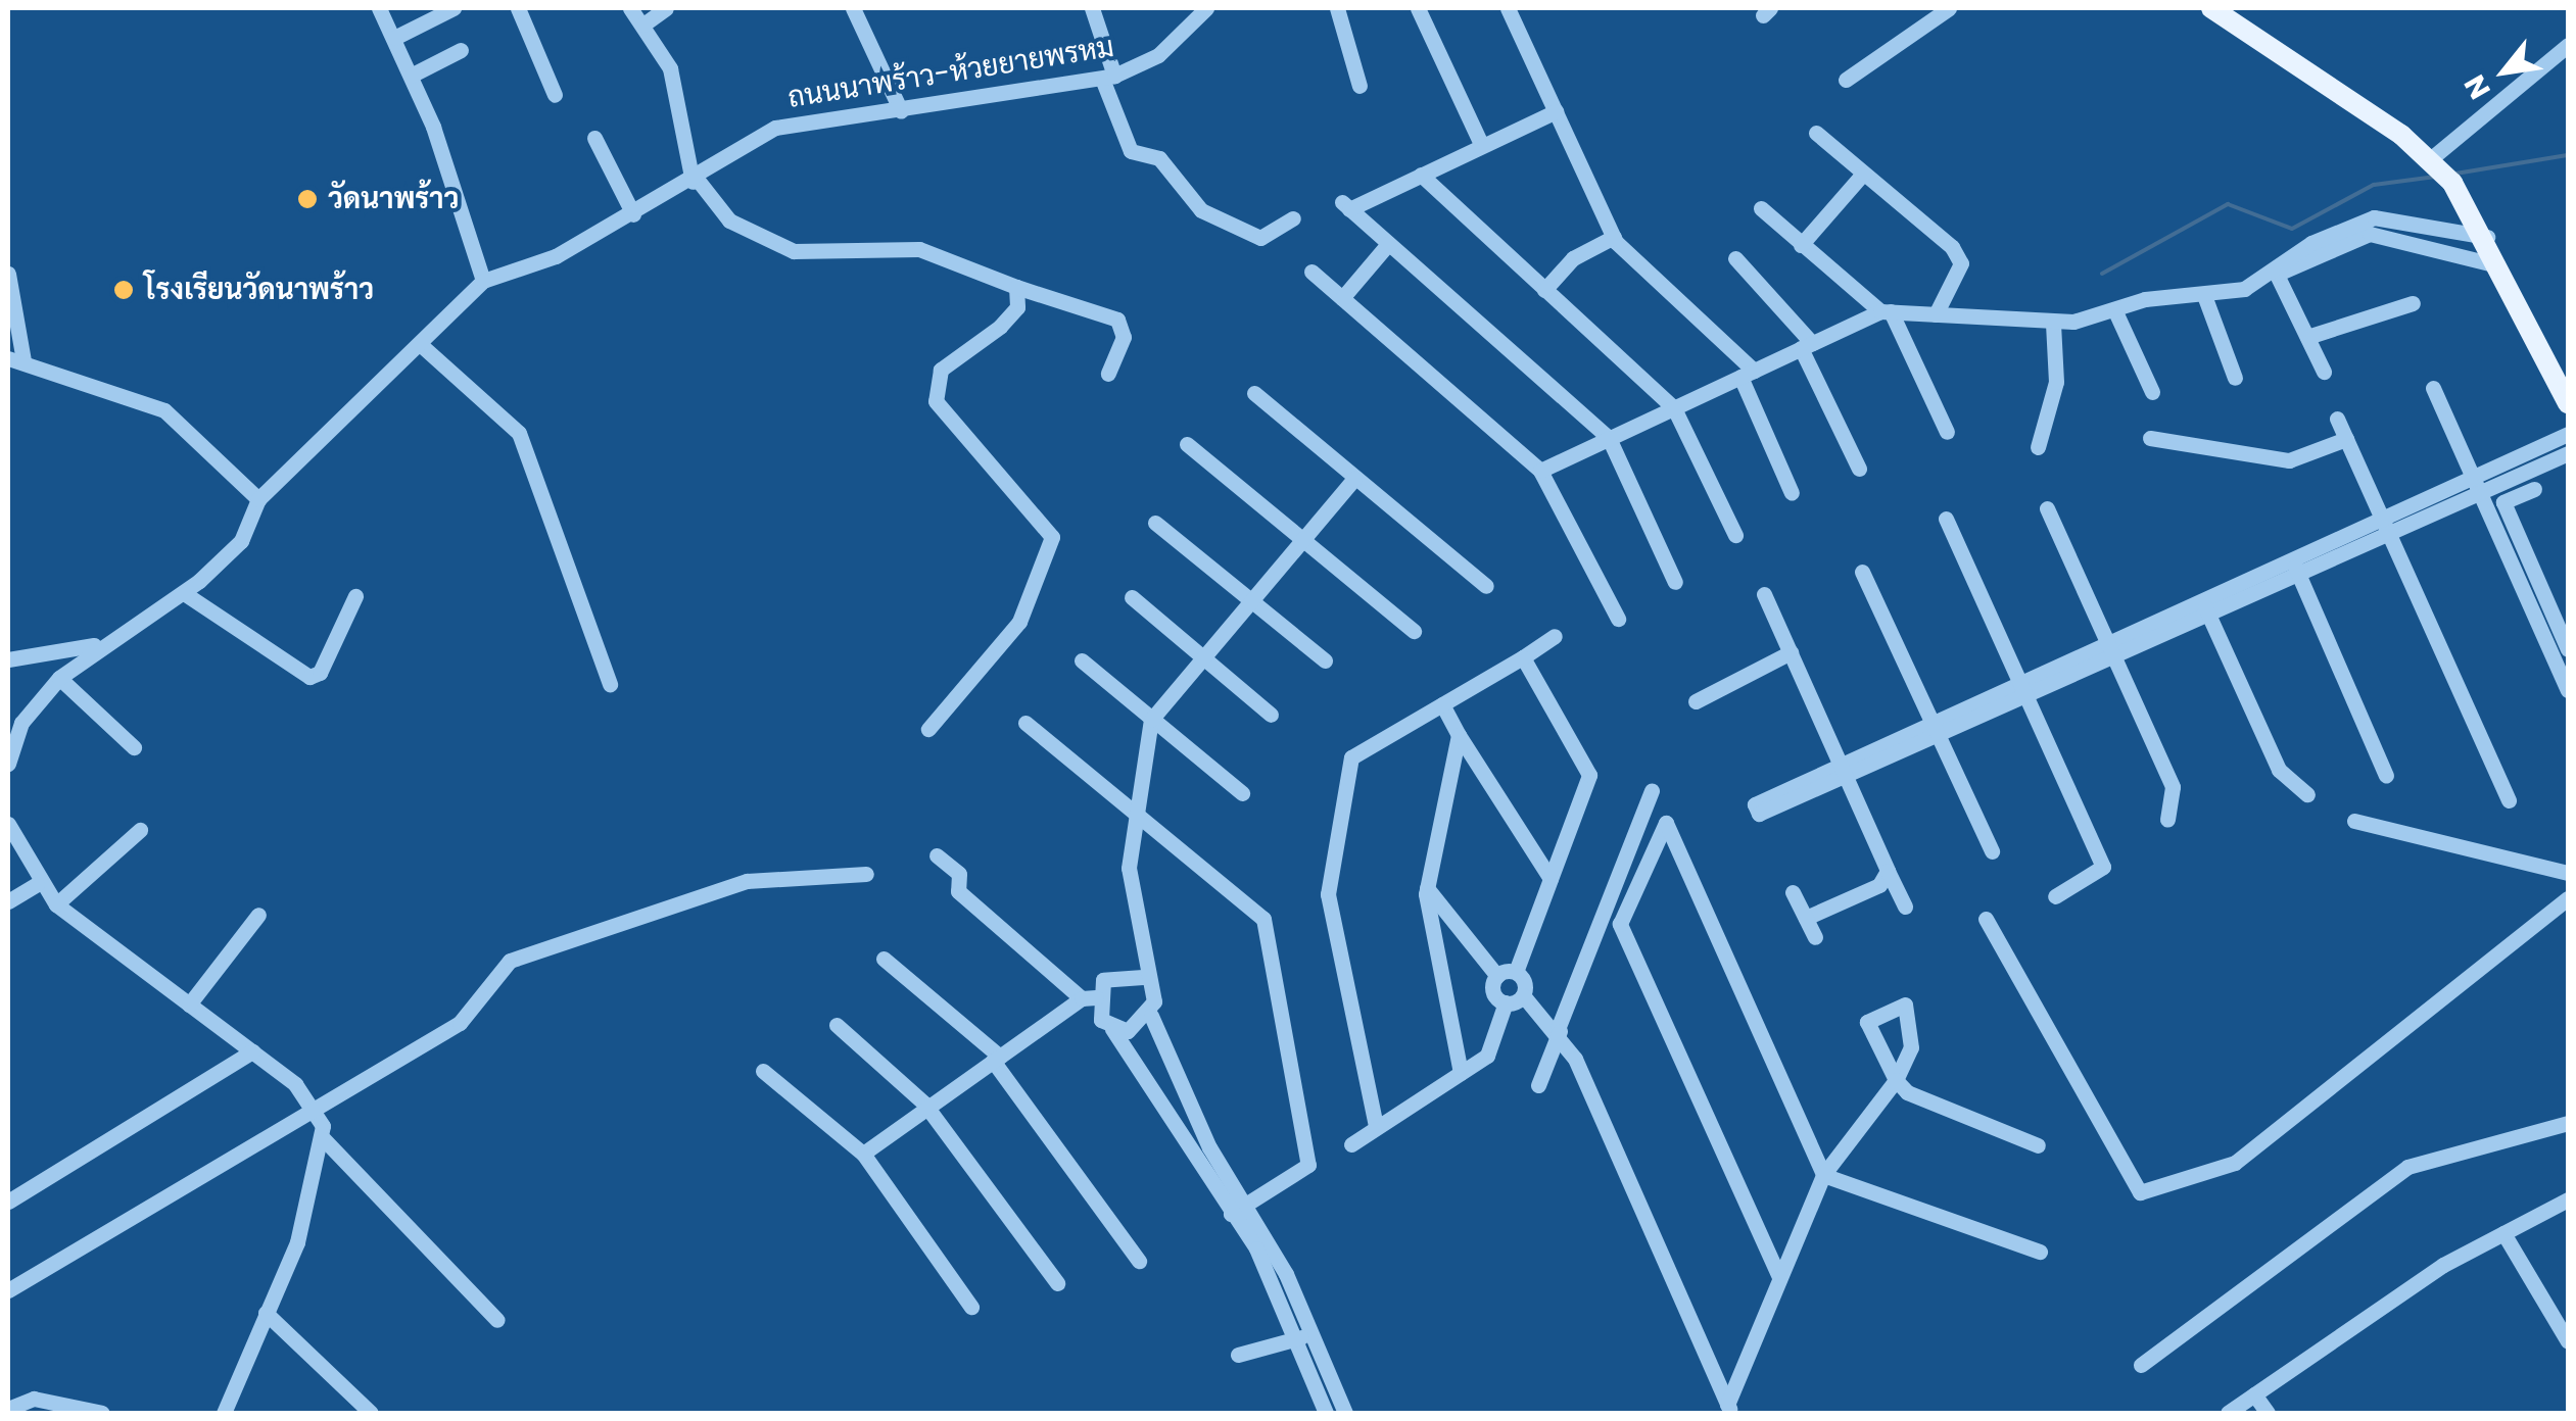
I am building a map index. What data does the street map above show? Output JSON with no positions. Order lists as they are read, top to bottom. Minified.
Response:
{"streets":{"street":["ถนนนาพร้าว-ห้วยยายพรหม"]},"places":["วัดนาพร้าว","โรงเรียนวัดนาพร้าว"],"north":"bottom left"}
